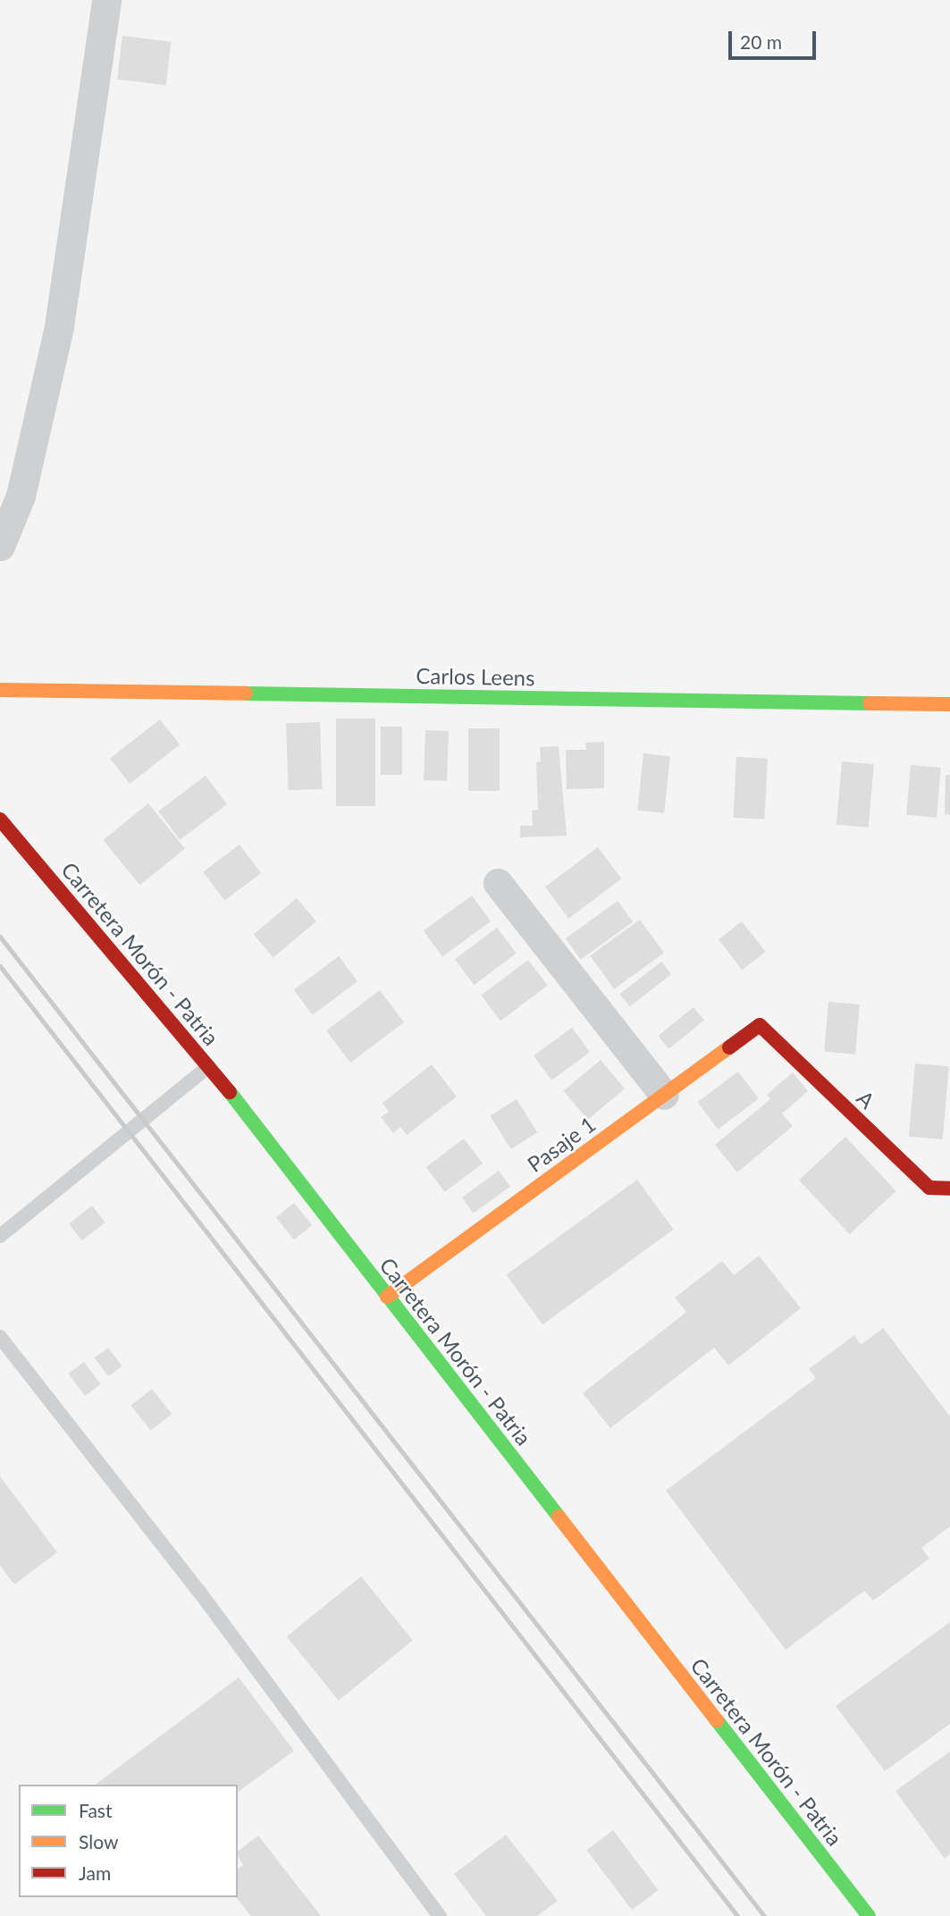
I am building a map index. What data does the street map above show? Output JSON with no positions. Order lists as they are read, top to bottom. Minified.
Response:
{"streets":{"street":["Carlos Leens","Carretera Morón - Patria","A","Pasaje 1"]},"crossings":[["Carretera Morón - Patria","Pasaje 1"],["A","Pasaje 1"]],"legend":["Fast","Slow","Jam"],"scale_bar":"20 m"}
